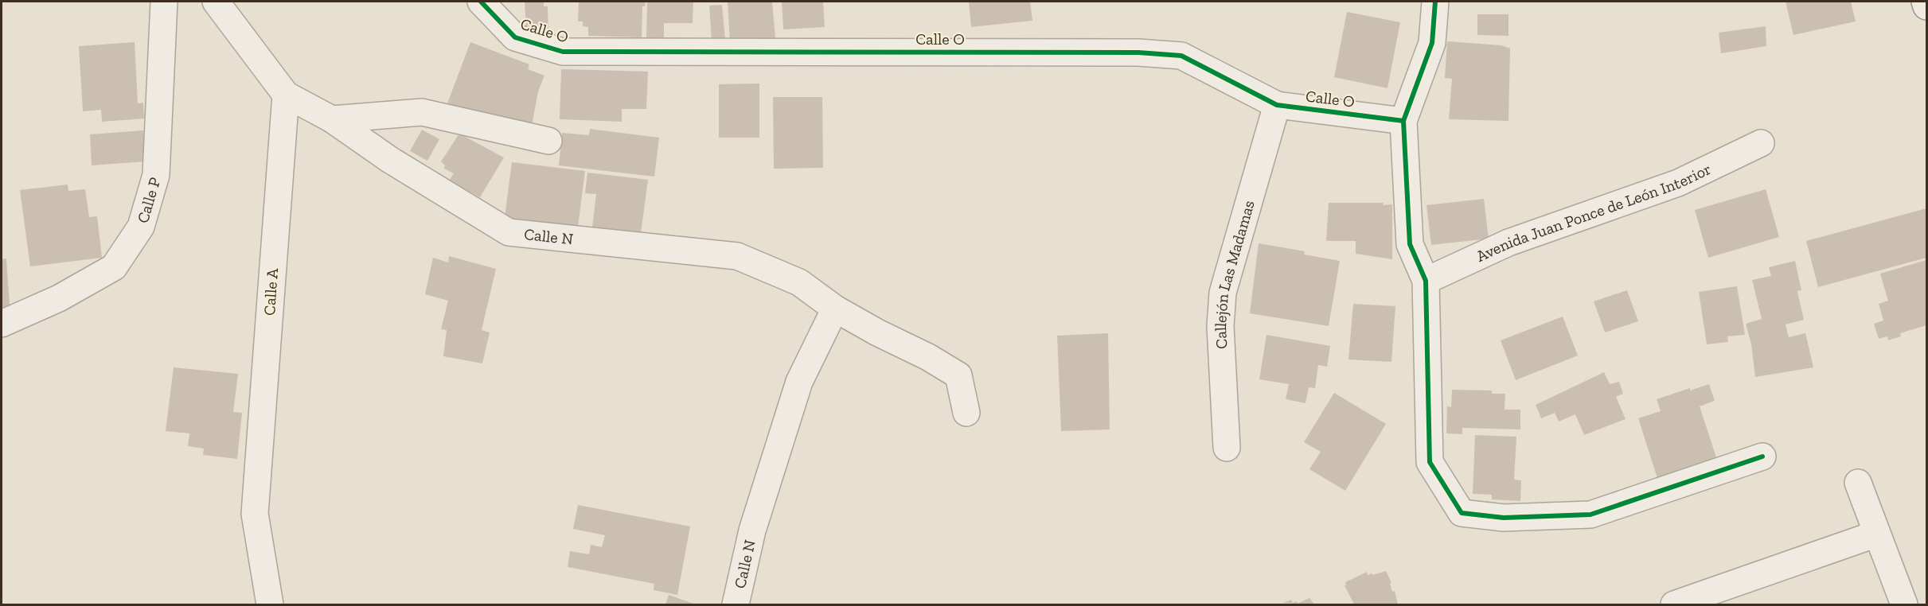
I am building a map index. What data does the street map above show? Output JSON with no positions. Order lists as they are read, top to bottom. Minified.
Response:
{"streets":{"street":["Calle O","Calle P","Avenida Juan Ponce de León Interior","Calle N","Callejón Las Madamas","Calle A"]},"crossings":[["Calle O","Callejón Las Madamas"],["Calle N","Calle A"]]}
